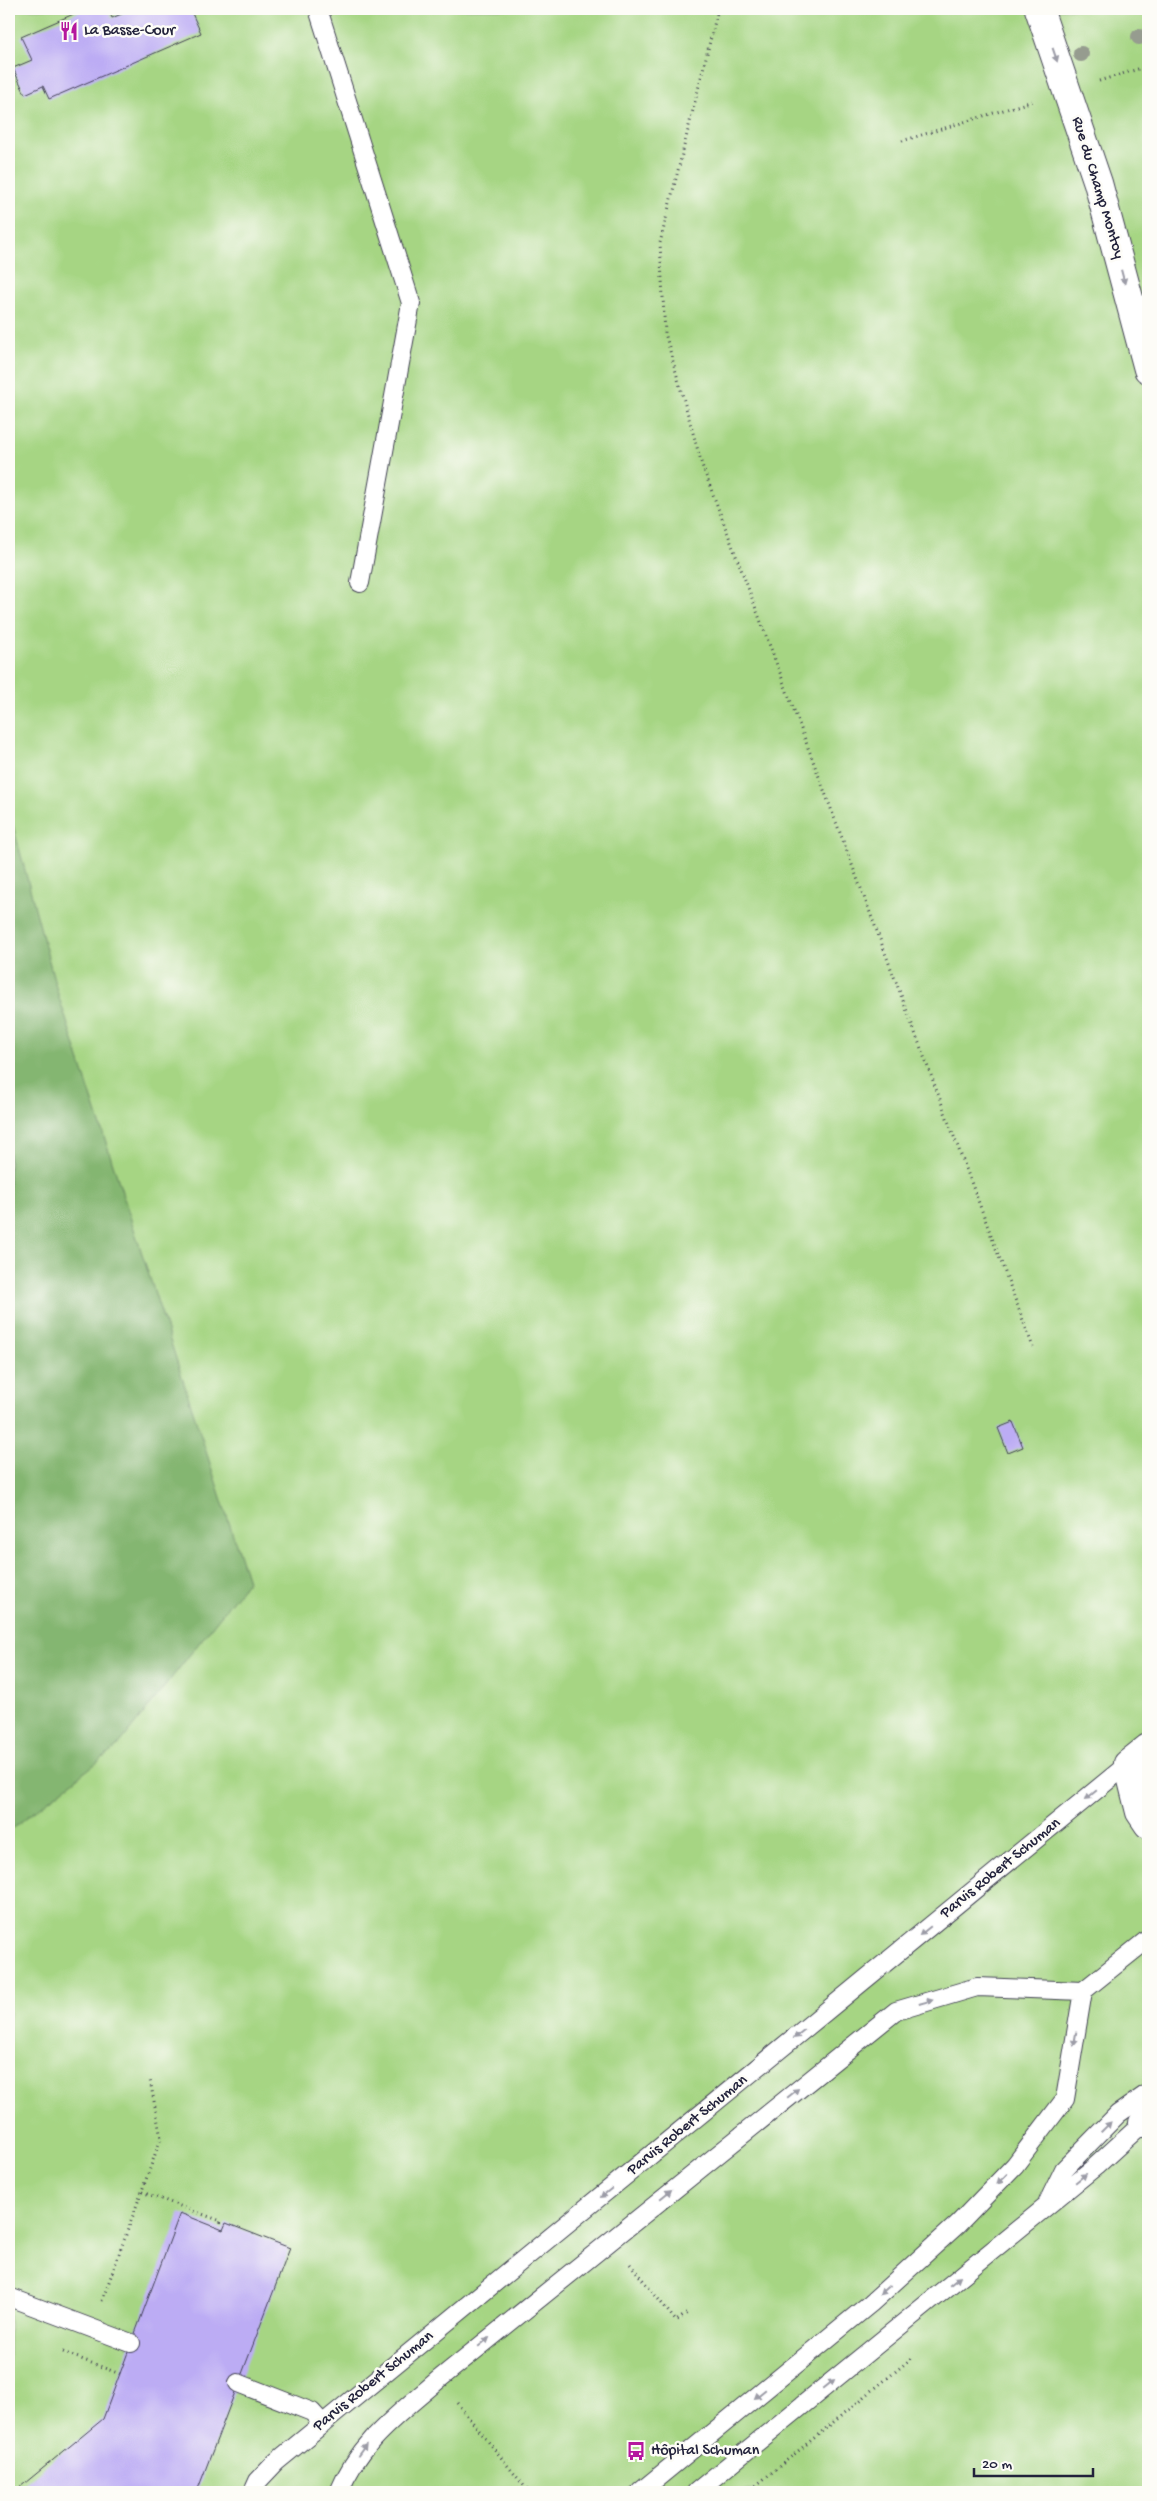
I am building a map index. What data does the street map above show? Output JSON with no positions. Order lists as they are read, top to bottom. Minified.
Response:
{"streets":{"street":["Rue du Champ Montoy"],"lane":["Parvis Robert Schuman"]},"one_way":["Rue du Champ Montoy"],"places":{"restaurant":["La Basse-Cour"],"bus stop":["Hôpital Schuman"]},"scale_bar":"20 m"}
